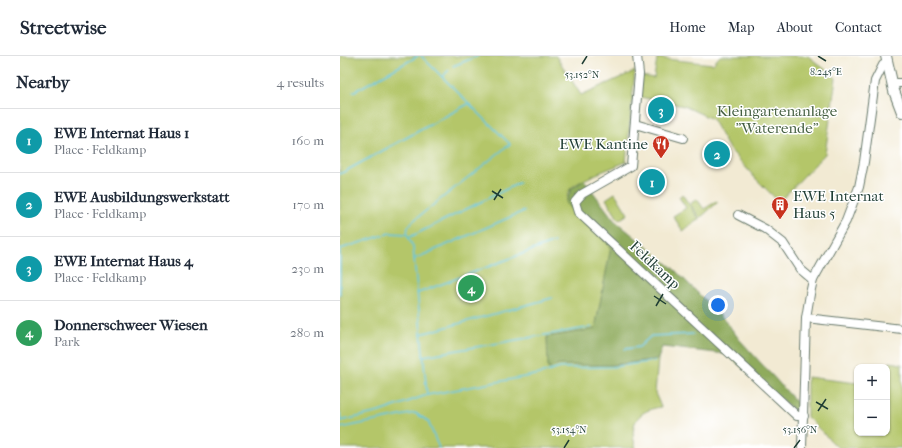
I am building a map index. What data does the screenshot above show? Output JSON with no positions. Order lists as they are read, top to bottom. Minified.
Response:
{"streets":{"street":["Feldkamp"]},"parks":["Kleingartenanlage \"Waterende\""],"places":{"restaurant":["EWE Kantine"],"building":["EWE Internat Haus 5"]},"page":{"header":"Streetwise","nav":["Home","Map","About","Contact"],"heading":["Nearby","4 results"],"pins":["3","2","1","4"],"list":[{"mark":"1","name":"EWE Internat Haus 1","note":"Place · Feldkamp","value":"160 m"},{"mark":"2","name":"EWE Ausbildungswerkstatt","note":"Place · Feldkamp","value":"170 m"},{"mark":"3","name":"EWE Internat Haus 4","note":"Place · Feldkamp","value":"230 m"},{"mark":"4","name":"Donnerschweer Wiesen","note":"Park","value":"280 m"}],"map_buttons":["+","−"]},"coordinates":["8.245°E","53.152°N","53.154°N","53.156°N"]}
